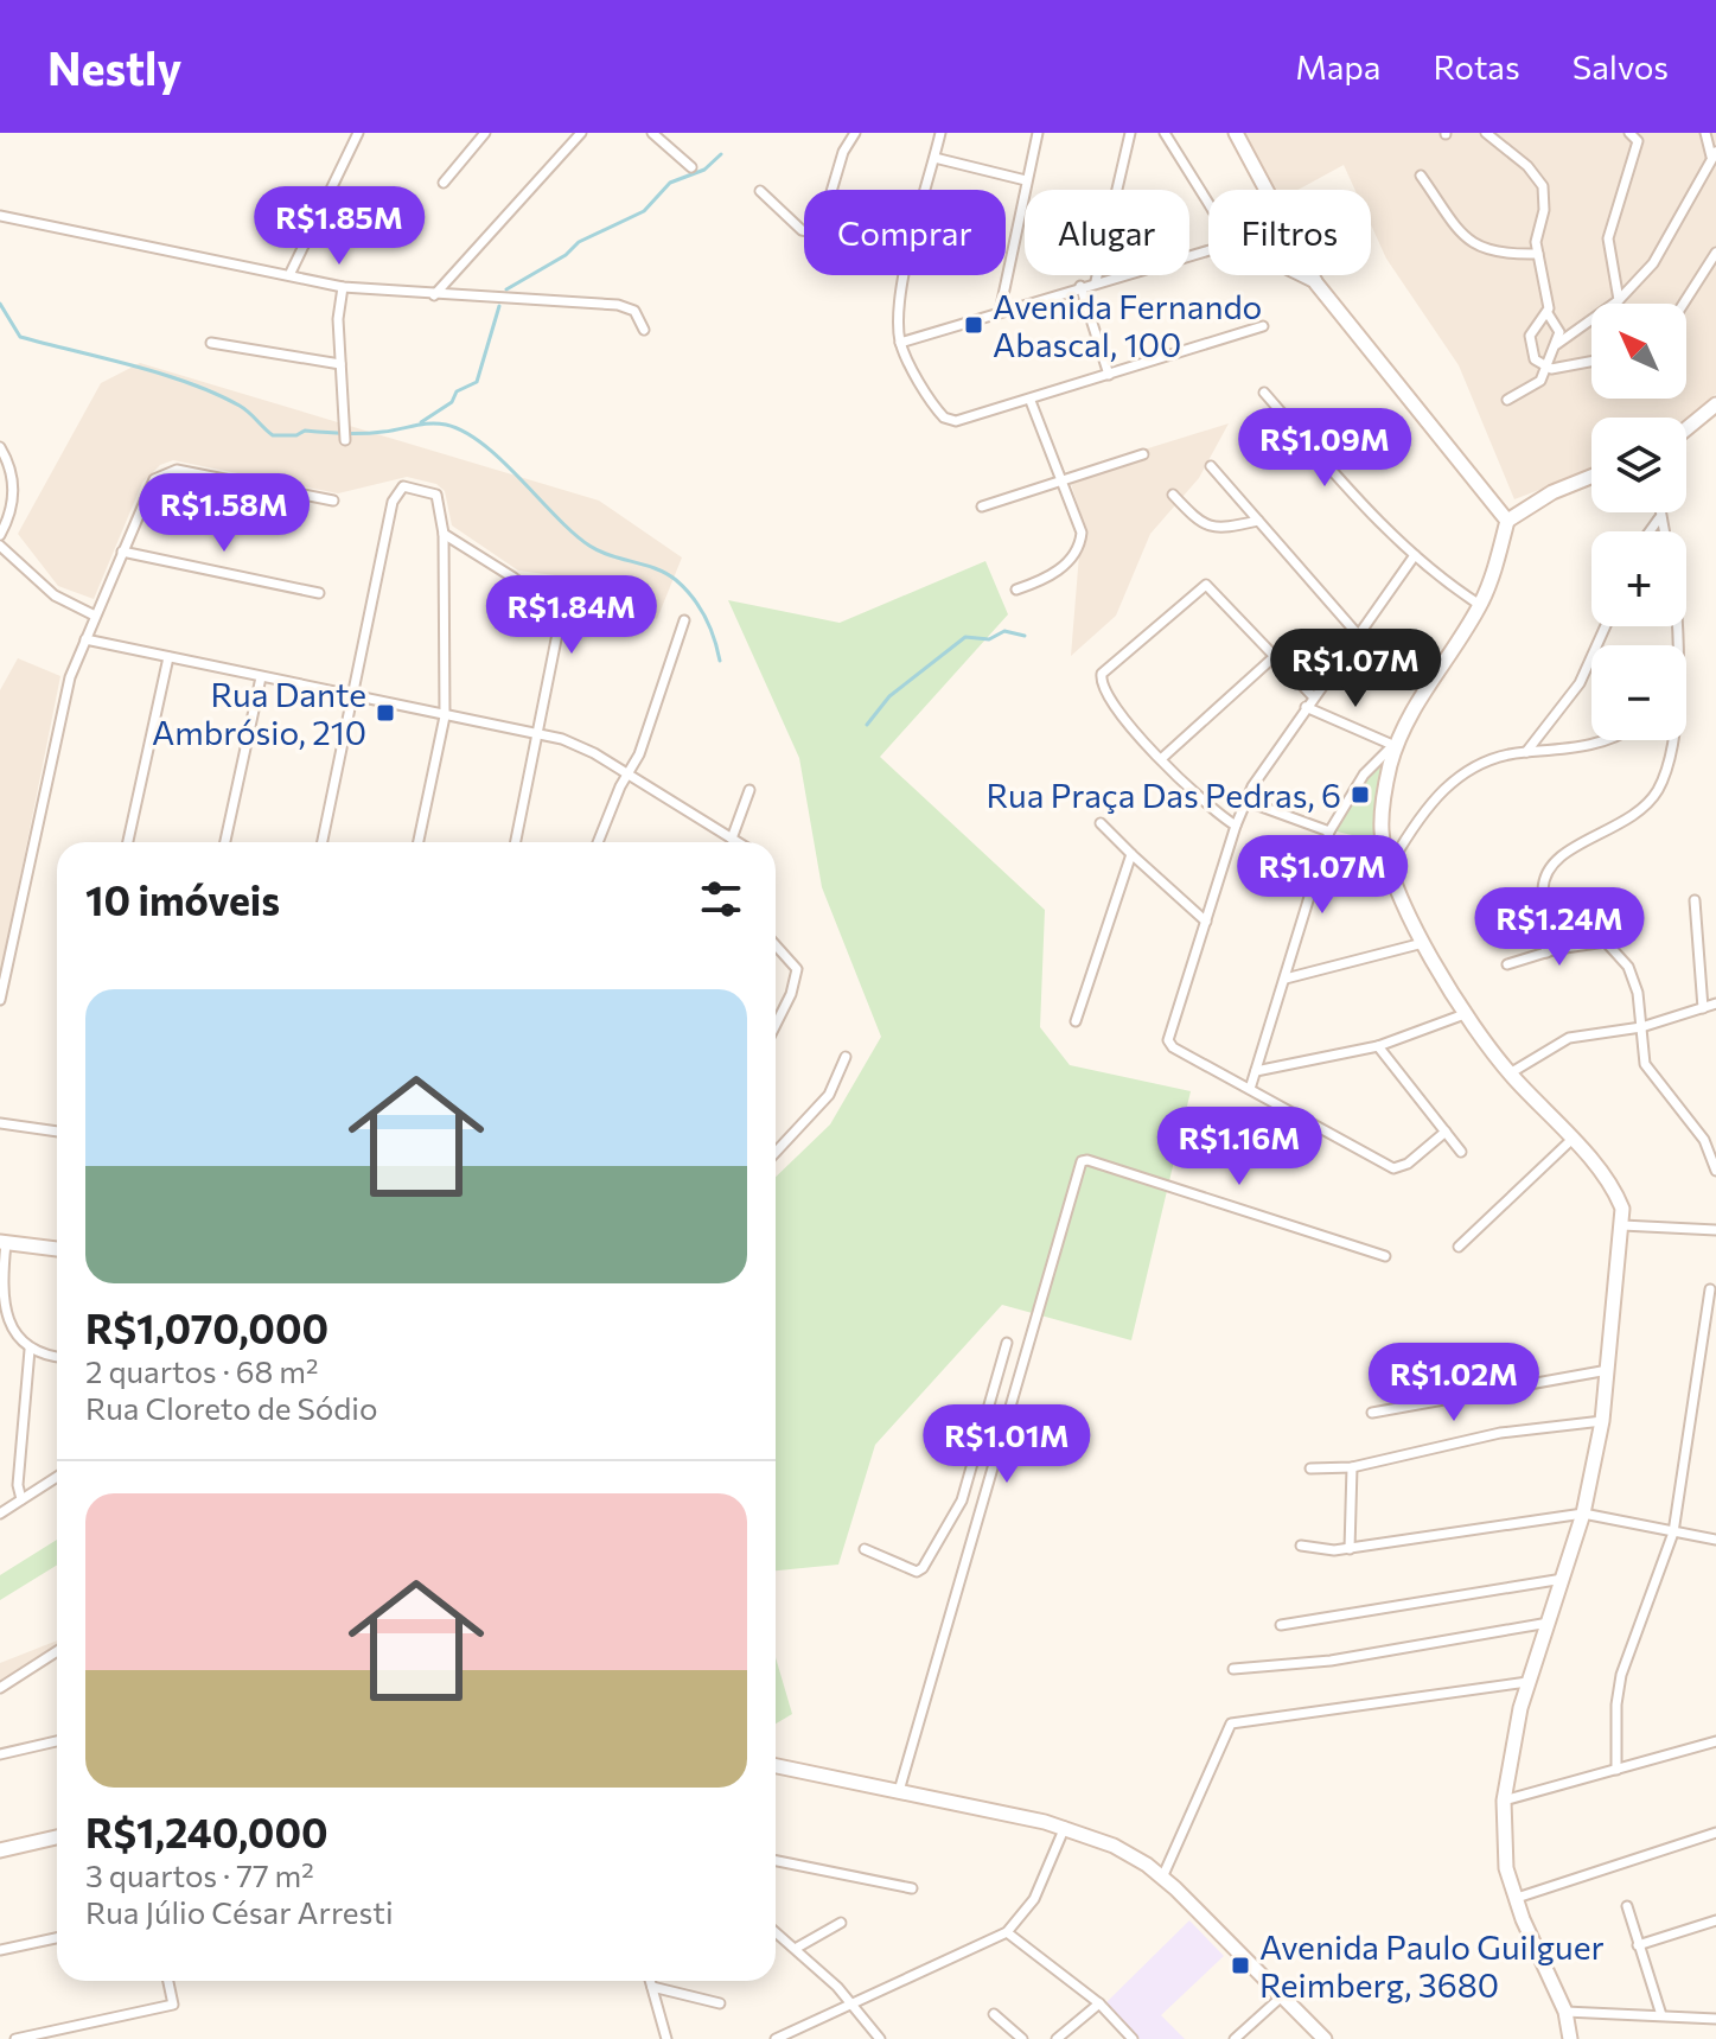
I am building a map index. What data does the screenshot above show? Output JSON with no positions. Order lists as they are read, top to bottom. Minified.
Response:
{"places":{"transit":["Avenida Fernando Abascal, 100","Rua Dante Ambrósio, 210","Rua Praça Das Pedras, 6","Avenida Paulo Guilguer Reimberg, 3680"]},"north":"top left","page":{"header":"Nestly","nav":["Mapa","Rotas","Salvos"],"price":["R$1.85M","R$1.09M","R$1.58M","R$1.84M","R$1.07M","R$1.07M","R$1.24M","R$1.16M","R$1.02M","R$1.01M"],"chip":["Comprar","Alugar","Filtros"],"map_buttons":["+","−"],"heading":"10 imóveis","list":[{"name":"R$1,070,000","note":"2 quartos · 68 m² · Rua Cloreto de Sódio"},{"name":"R$1,240,000","note":"3 quartos · 77 m² · Rua Júlio César Arresti"}]}}
